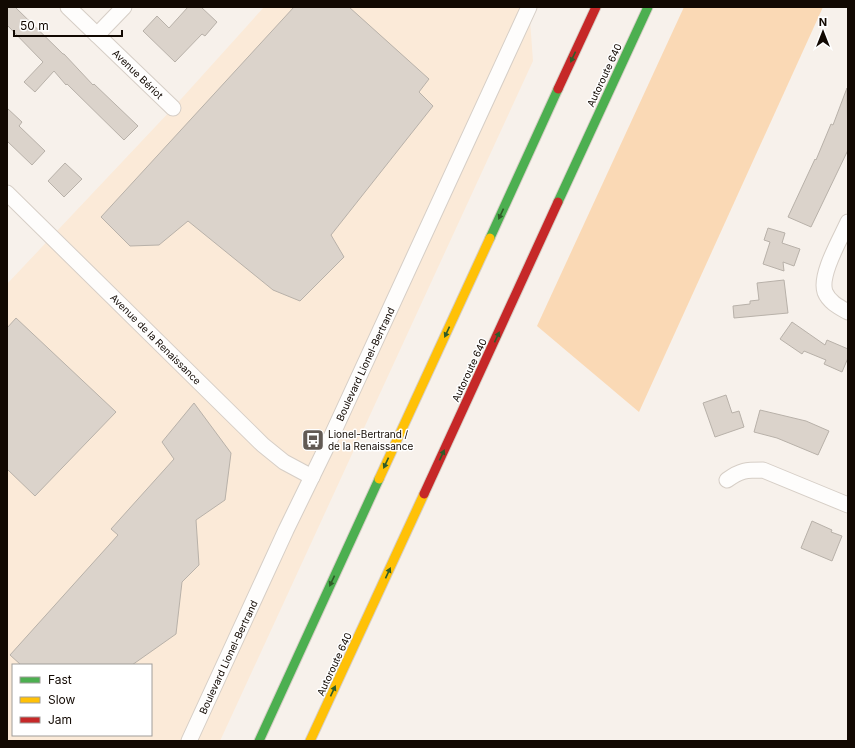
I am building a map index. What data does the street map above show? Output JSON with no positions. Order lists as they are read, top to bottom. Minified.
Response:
{"streets":{"highway":["Autoroute 640"],"street":["Avenue Bériot","Avenue de la Renaissance","Boulevard Lionel-Bertrand"]},"crossings":[["Avenue de la Renaissance","Boulevard Lionel-Bertrand"]],"places":{"bus stop":["Lionel-Bertrand / de la Renaissance"]},"legend":["Fast","Slow","Jam"],"scale_bar":"50 m","north":"top"}
